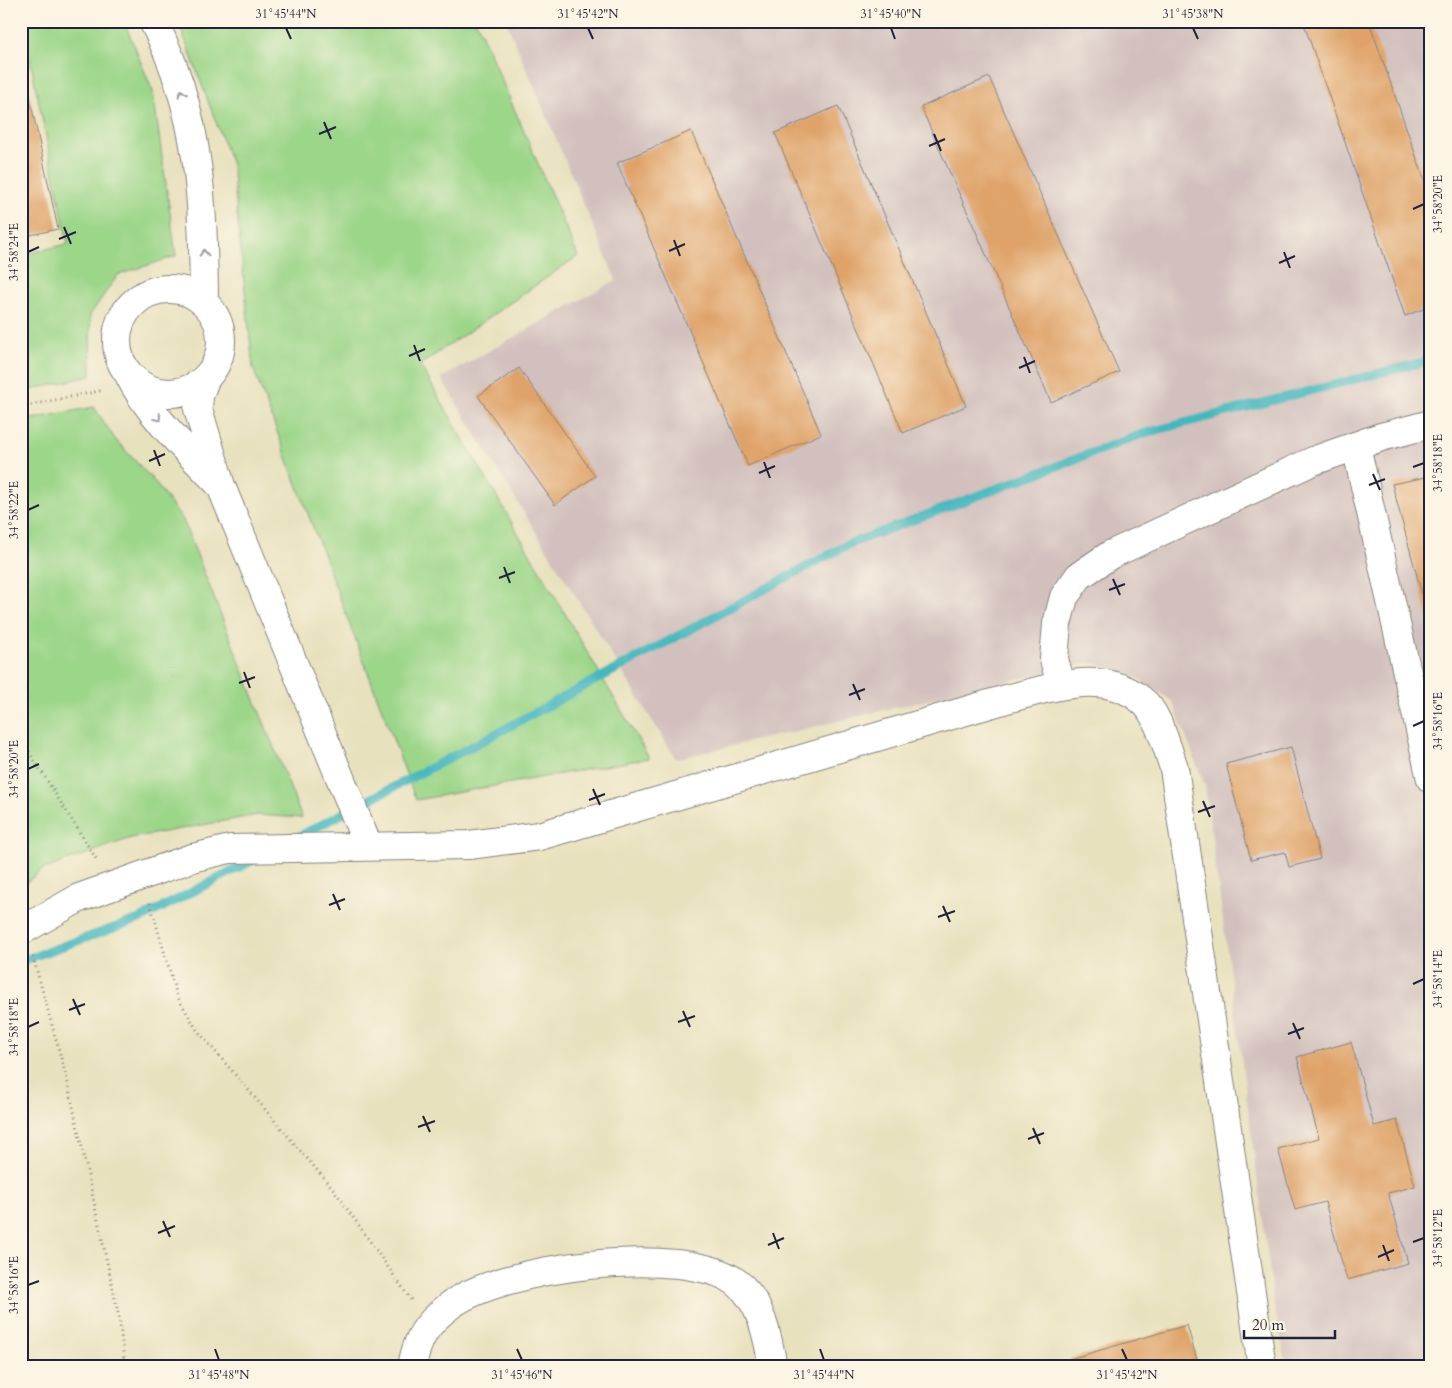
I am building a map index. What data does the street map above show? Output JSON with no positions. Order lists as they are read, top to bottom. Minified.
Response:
{"scale_bar":"20 m","coordinates":["31°45'44\"N","31°45'42\"N","31°45'40\"N","31°45'38\"N","34°58'20\"E","34°58'24\"E","34°58'18\"E","34°58'22\"E","34°58'16\"E","34°58'14\"E","34°58'12\"E","31°45'48\"N","31°45'46\"N"]}
